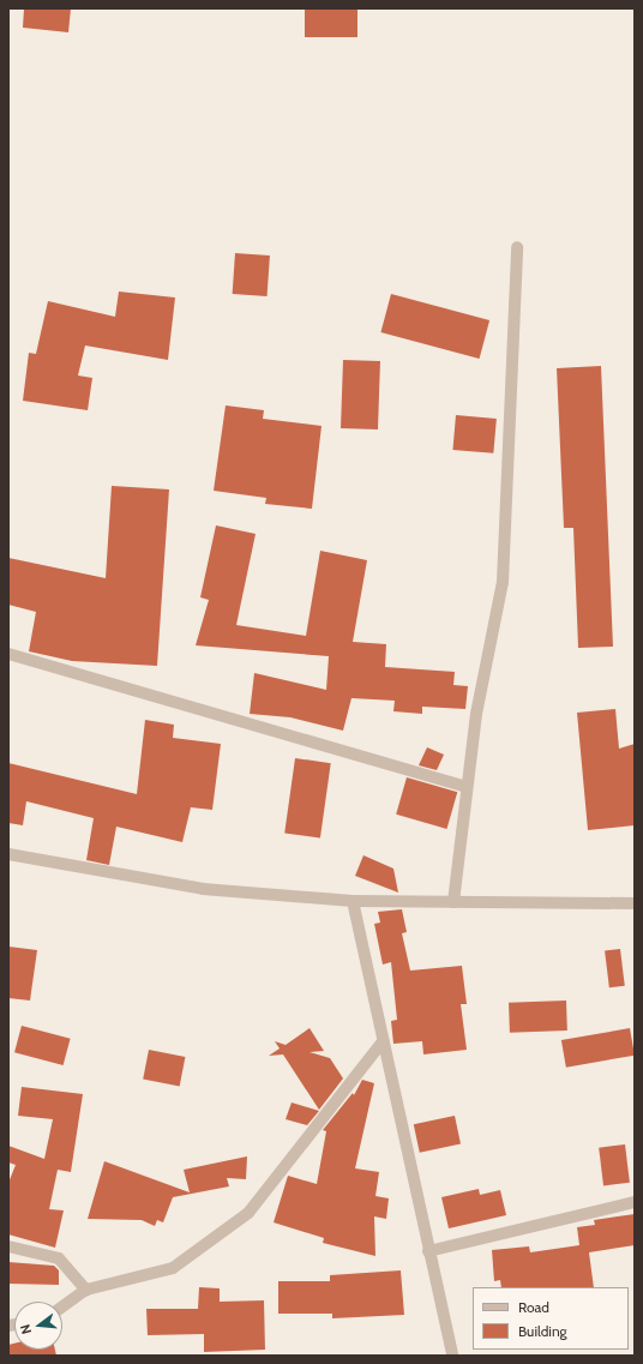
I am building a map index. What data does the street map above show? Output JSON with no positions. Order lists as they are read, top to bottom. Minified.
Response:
{"legend":["Road","Building"],"north":"left"}
